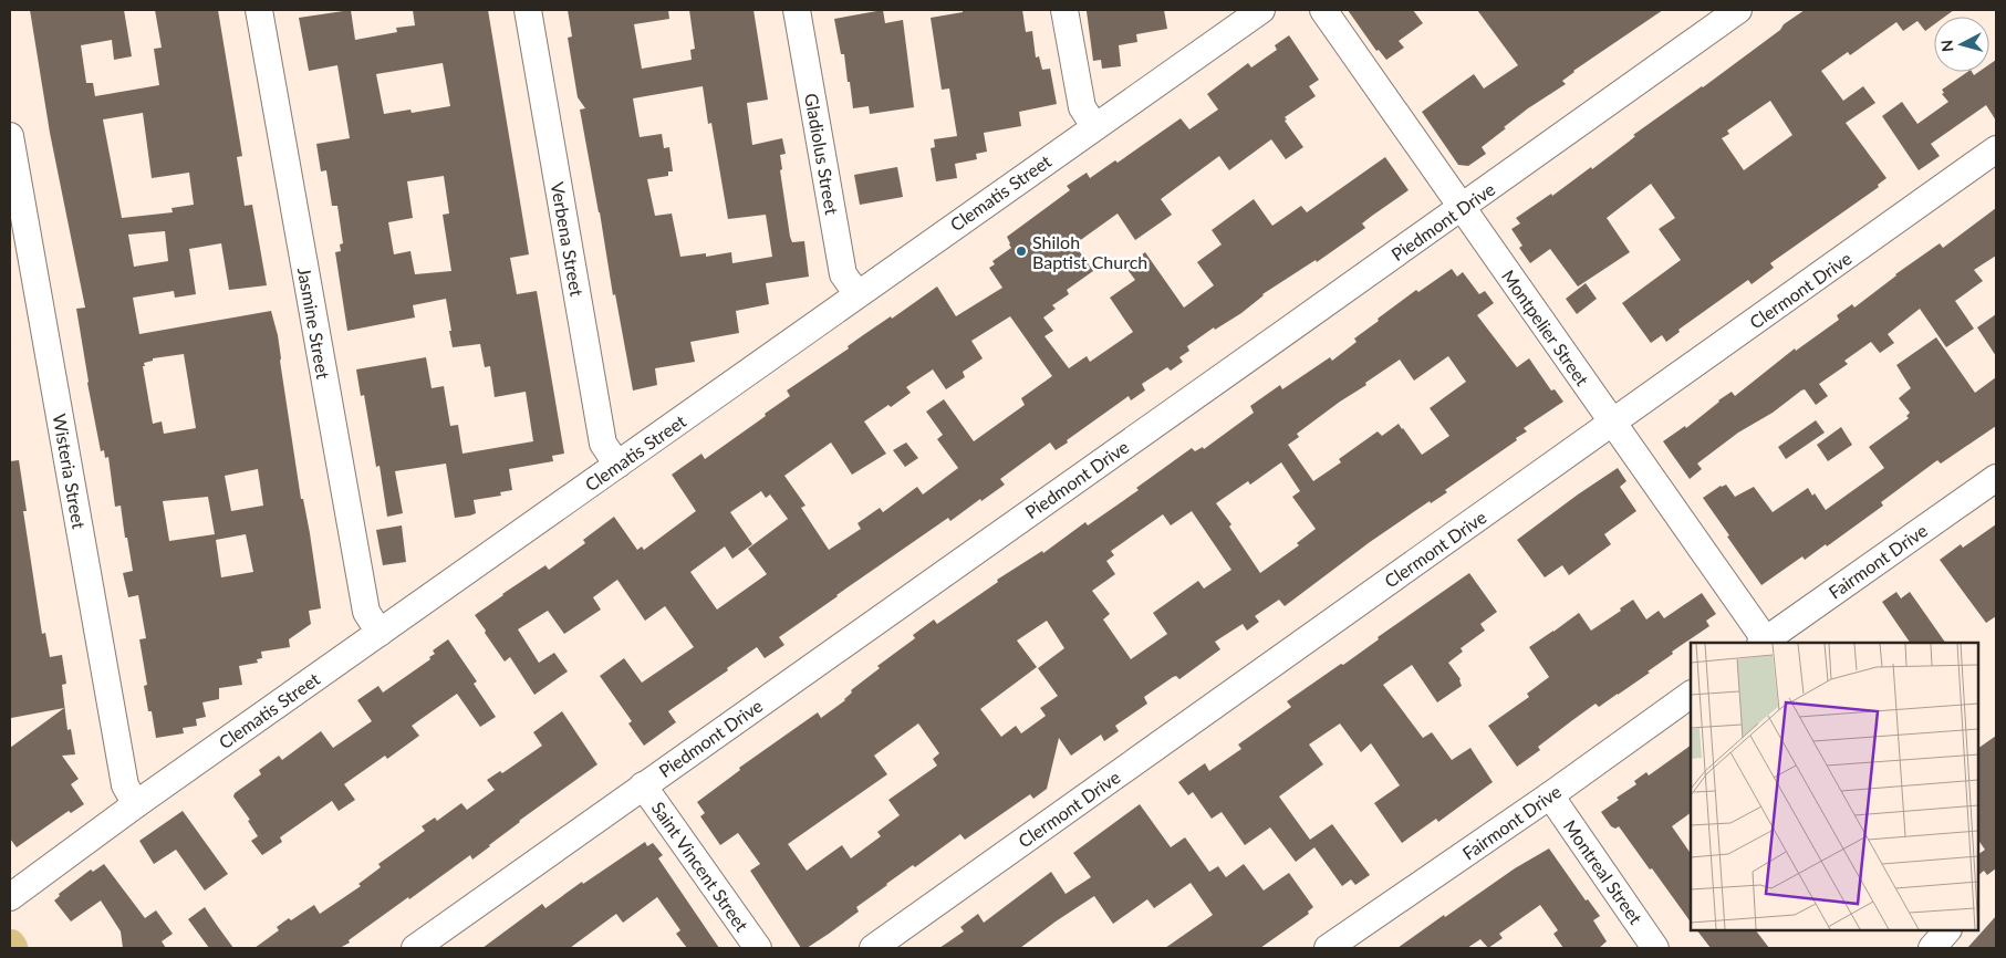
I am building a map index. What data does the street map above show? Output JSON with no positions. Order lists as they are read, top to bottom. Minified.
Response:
{"streets":{"street":["Gladiolus Street","Clematis Street","Piedmont Drive","Verbena Street","Clermont Drive","Jasmine Street","Montpelier Street","Wisteria Street","Fairmont Drive","Saint Vincent Street","Montreal Street"]},"crossings":[["Gladiolus Street","Clematis Street"],["Clematis Street","Verbena Street"],["Clematis Street","Jasmine Street"],["Clematis Street","Wisteria Street"],["Piedmont Drive","Montpelier Street"],["Piedmont Drive","Saint Vincent Street"],["Clermont Drive","Montpelier Street"],["Montpelier Street","Fairmont Drive"],["Fairmont Drive","Montreal Street"]],"places":["Shiloh Baptist Church"],"north":"left"}
